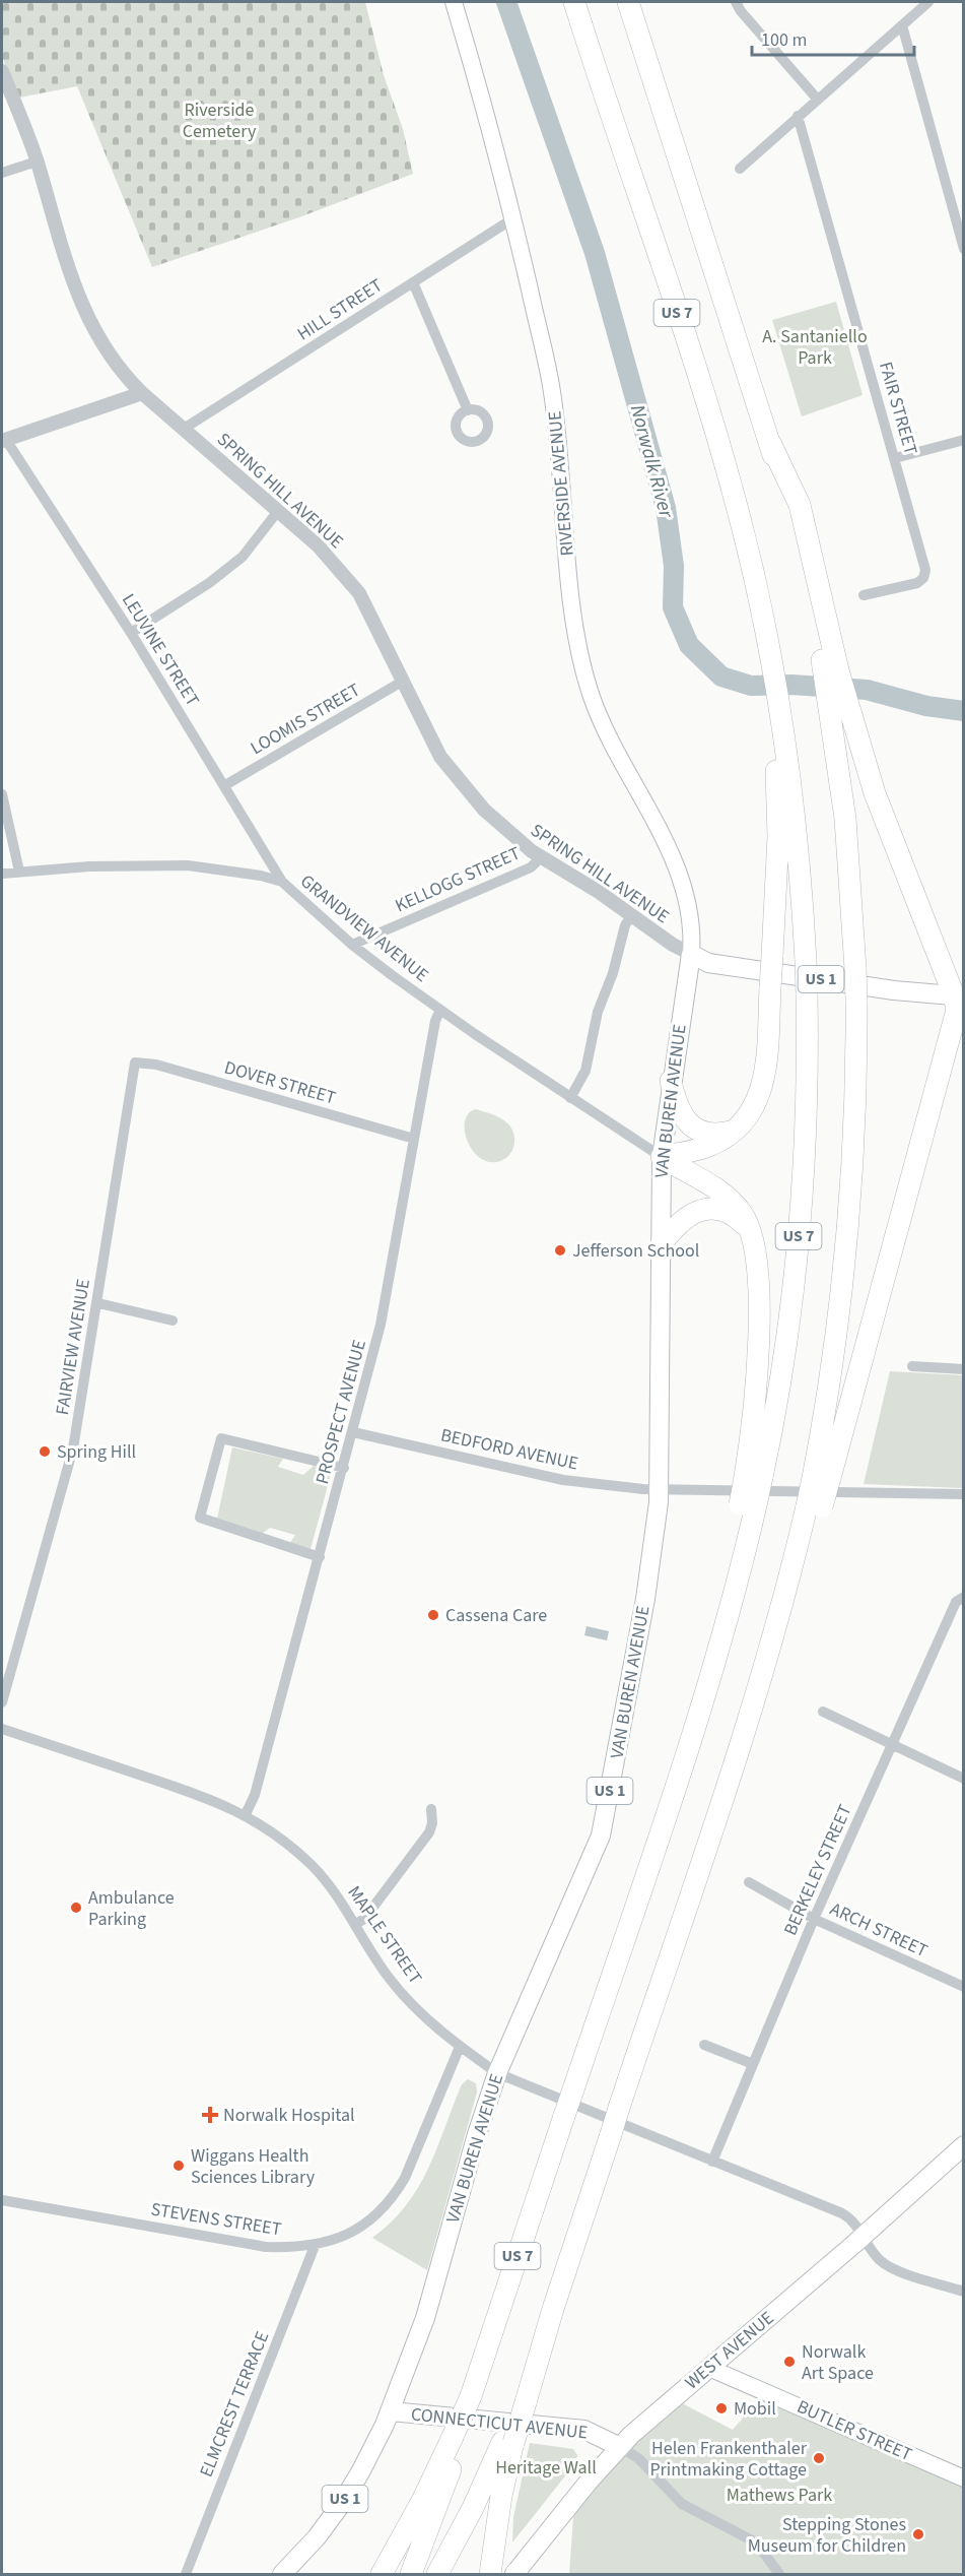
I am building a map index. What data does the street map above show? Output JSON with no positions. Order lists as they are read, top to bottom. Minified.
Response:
{"streets":{"highway":["US 7"],"main road":["RIVERSIDE AVENUE","US 1","VAN BUREN AVENUE","WEST AVENUE","CONNECTICUT AVENUE","BUTLER STREET"],"street":["HILL STREET","FAIR STREET","SPRING HILL AVENUE","LEUVINE STREET","LOOMIS STREET","KELLOGG STREET","GRANDVIEW AVENUE","DOVER STREET","FAIRVIEW AVENUE","PROSPECT AVENUE","BEDFORD AVENUE","BERKELEY STREET","ARCH STREET","MAPLE STREET","STEVENS STREET","ELMCREST TERRACE"]},"crossings":[["HILL STREET","RIVERSIDE AVENUE"],["HILL STREET","SPRING HILL AVENUE"],["RIVERSIDE AVENUE","SPRING HILL AVENUE"],["RIVERSIDE AVENUE","US 1"],["RIVERSIDE AVENUE","VAN BUREN AVENUE"],["SPRING HILL AVENUE","LOOMIS STREET"],["SPRING HILL AVENUE","KELLOGG STREET"],["SPRING HILL AVENUE","US 1"],["SPRING HILL AVENUE","VAN BUREN AVENUE"],["LEUVINE STREET","LOOMIS STREET"],["LEUVINE STREET","GRANDVIEW AVENUE"],["KELLOGG STREET","GRANDVIEW AVENUE"],["GRANDVIEW AVENUE","VAN BUREN AVENUE"],["GRANDVIEW AVENUE","PROSPECT AVENUE"],["US 1","VAN BUREN AVENUE"],["DOVER STREET","FAIRVIEW AVENUE"],["DOVER STREET","PROSPECT AVENUE"],["VAN BUREN AVENUE","BEDFORD AVENUE"],["VAN BUREN AVENUE","MAPLE STREET"],["VAN BUREN AVENUE","CONNECTICUT AVENUE"],["PROSPECT AVENUE","BEDFORD AVENUE"],["PROSPECT AVENUE","MAPLE STREET"],["BERKELEY STREET","ARCH STREET"],["BERKELEY STREET","MAPLE STREET"],["MAPLE STREET","STEVENS STREET"],["MAPLE STREET","WEST AVENUE"],["STEVENS STREET","ELMCREST TERRACE"],["WEST AVENUE","CONNECTICUT AVENUE"],["WEST AVENUE","BUTLER STREET"]],"water":["Norwalk River"],"parks":["Riverside Cemetery","A. Santaniello Park","Heritage Wall","Mathews Park"],"places":{"other":["Jefferson School","Spring Hill","Cassena Care","Ambulance Parking","Wiggans Health Sciences Library","Norwalk Art Space","Mobil","Helen Frankenthaler Printmaking Cottage","Stepping Stones Museum for Children"],"health":["Norwalk Hospital"]},"scale_bar":"100 m"}
